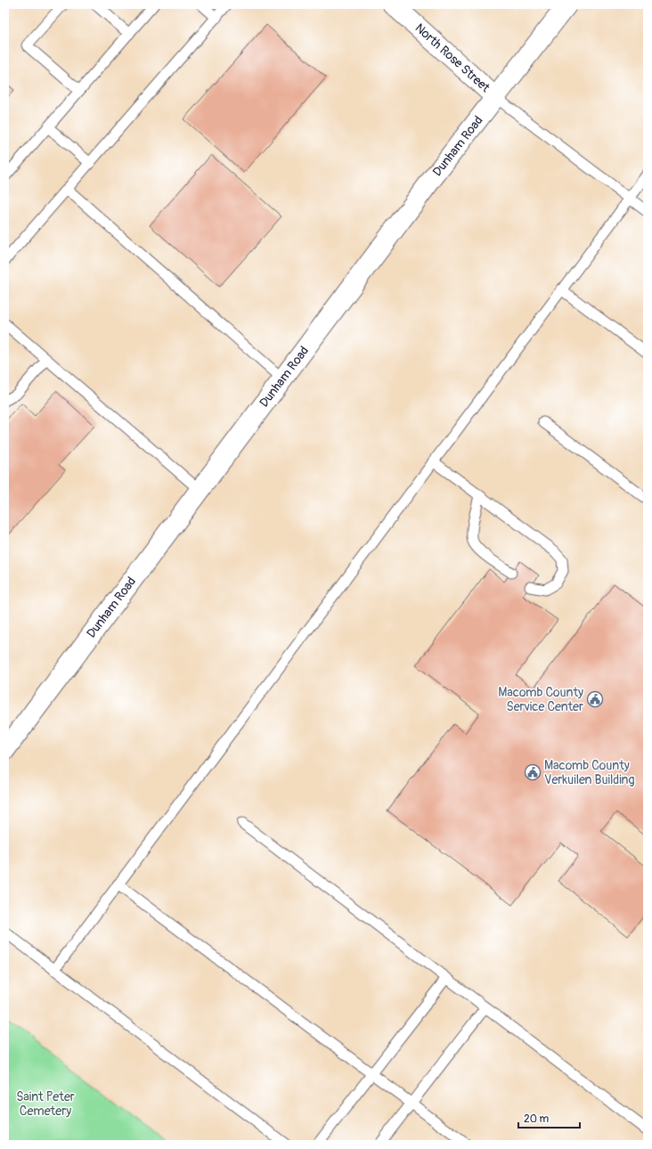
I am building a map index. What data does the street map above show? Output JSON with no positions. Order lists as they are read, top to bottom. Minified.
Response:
{"streets":{"street":["North Rose Street","Dunham Road"]},"crossings":[["North Rose Street","Dunham Road"]],"parks":["Saint Peter Cemetery"],"places":{"public building":["Macomb County Service Center","Macomb County Verkuilen Building"]},"scale_bar":"20 m"}
